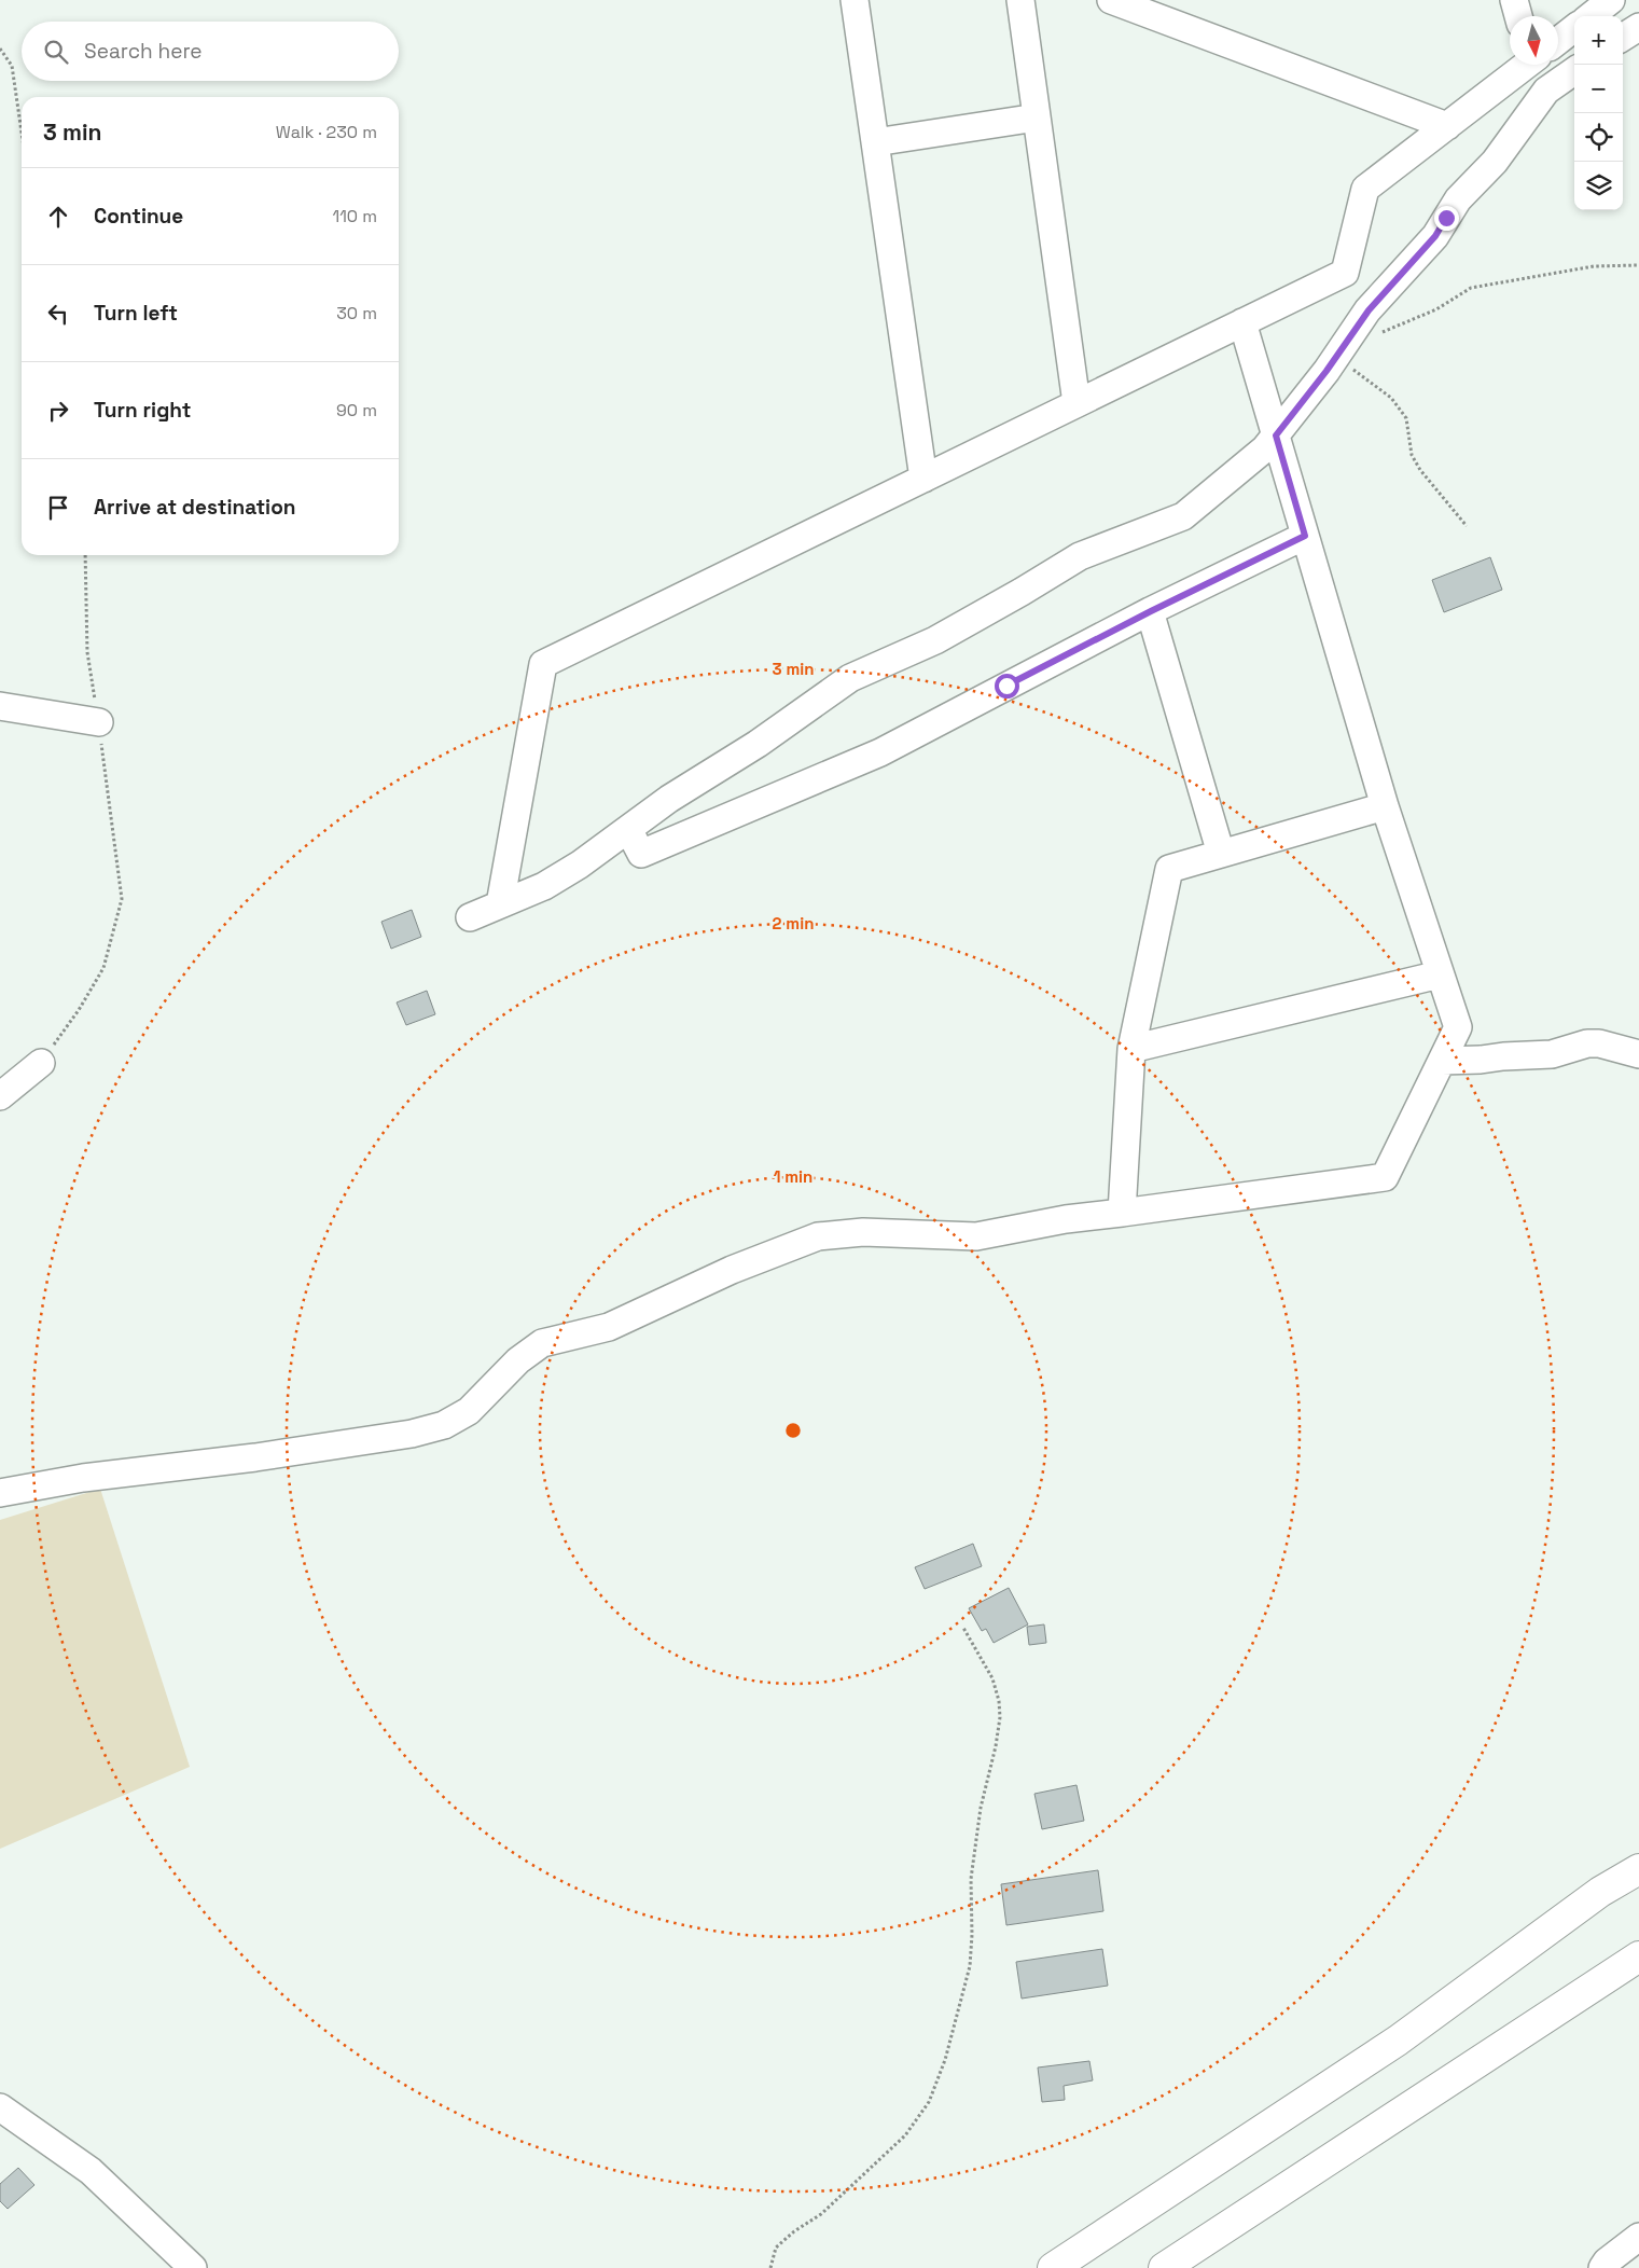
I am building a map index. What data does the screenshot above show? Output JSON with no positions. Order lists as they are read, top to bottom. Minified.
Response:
{"north":"bottom","page":{"map_buttons":["+","−"],"search":"Search here","heading":["3 min","Walk · 230 m"],"list":[["Continue","110 m"],["Turn left","30 m"],["Turn right","90 m"],"Arrive at destination"]},"rings":["3 min","2 min","1 min"]}
